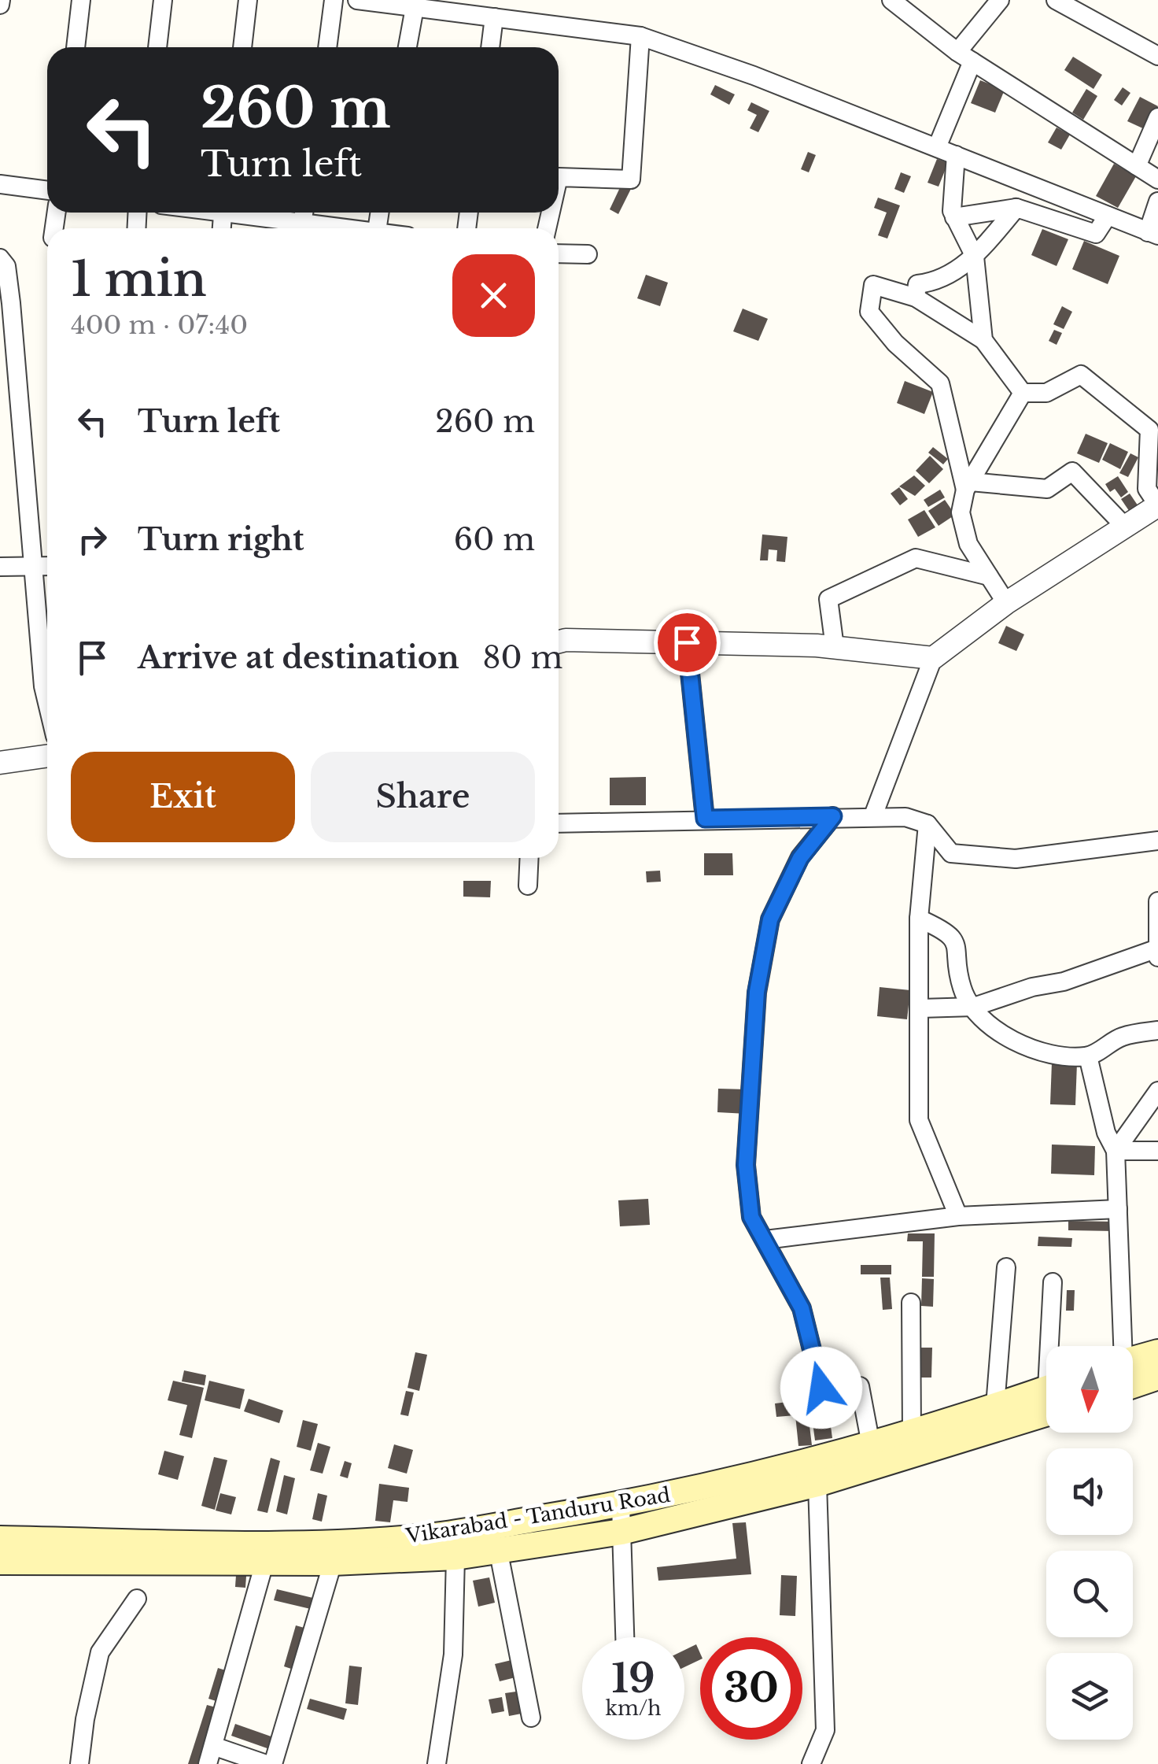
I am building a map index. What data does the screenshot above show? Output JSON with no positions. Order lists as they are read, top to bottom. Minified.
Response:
{"streets":{"main road":["Vikarabad - Tanduru Road"]},"north":"bottom","page":{"turn":["260 m","Turn left"],"heading":["1 min","400 m · 07:40"],"list":[{"name":"Turn left","value":"260 m"},{"name":"Turn right","value":"60 m"},{"name":"Arrive at destination","value":"80 m"}],"buttons":["Exit","Share"],"speed":"19 km/h","limit":"30"}}
